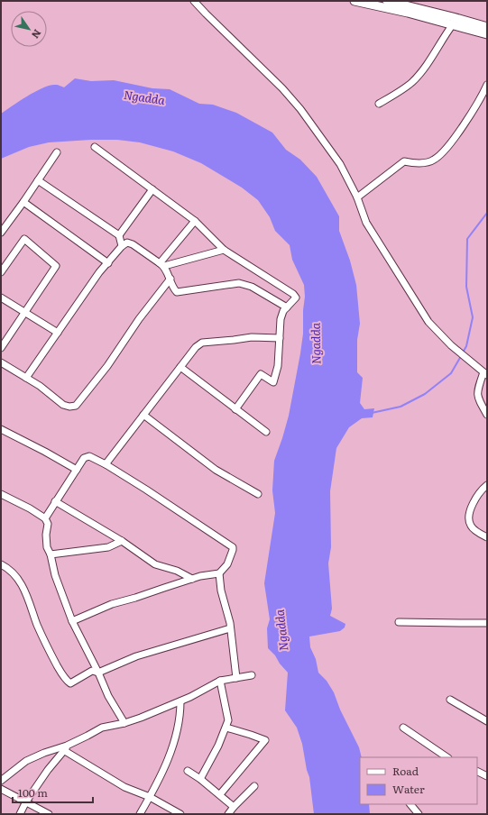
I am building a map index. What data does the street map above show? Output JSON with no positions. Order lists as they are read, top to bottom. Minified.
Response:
{"water":["Ngadda"],"legend":["Road","Water"],"scale_bar":"100 m","north":"bottom right"}
